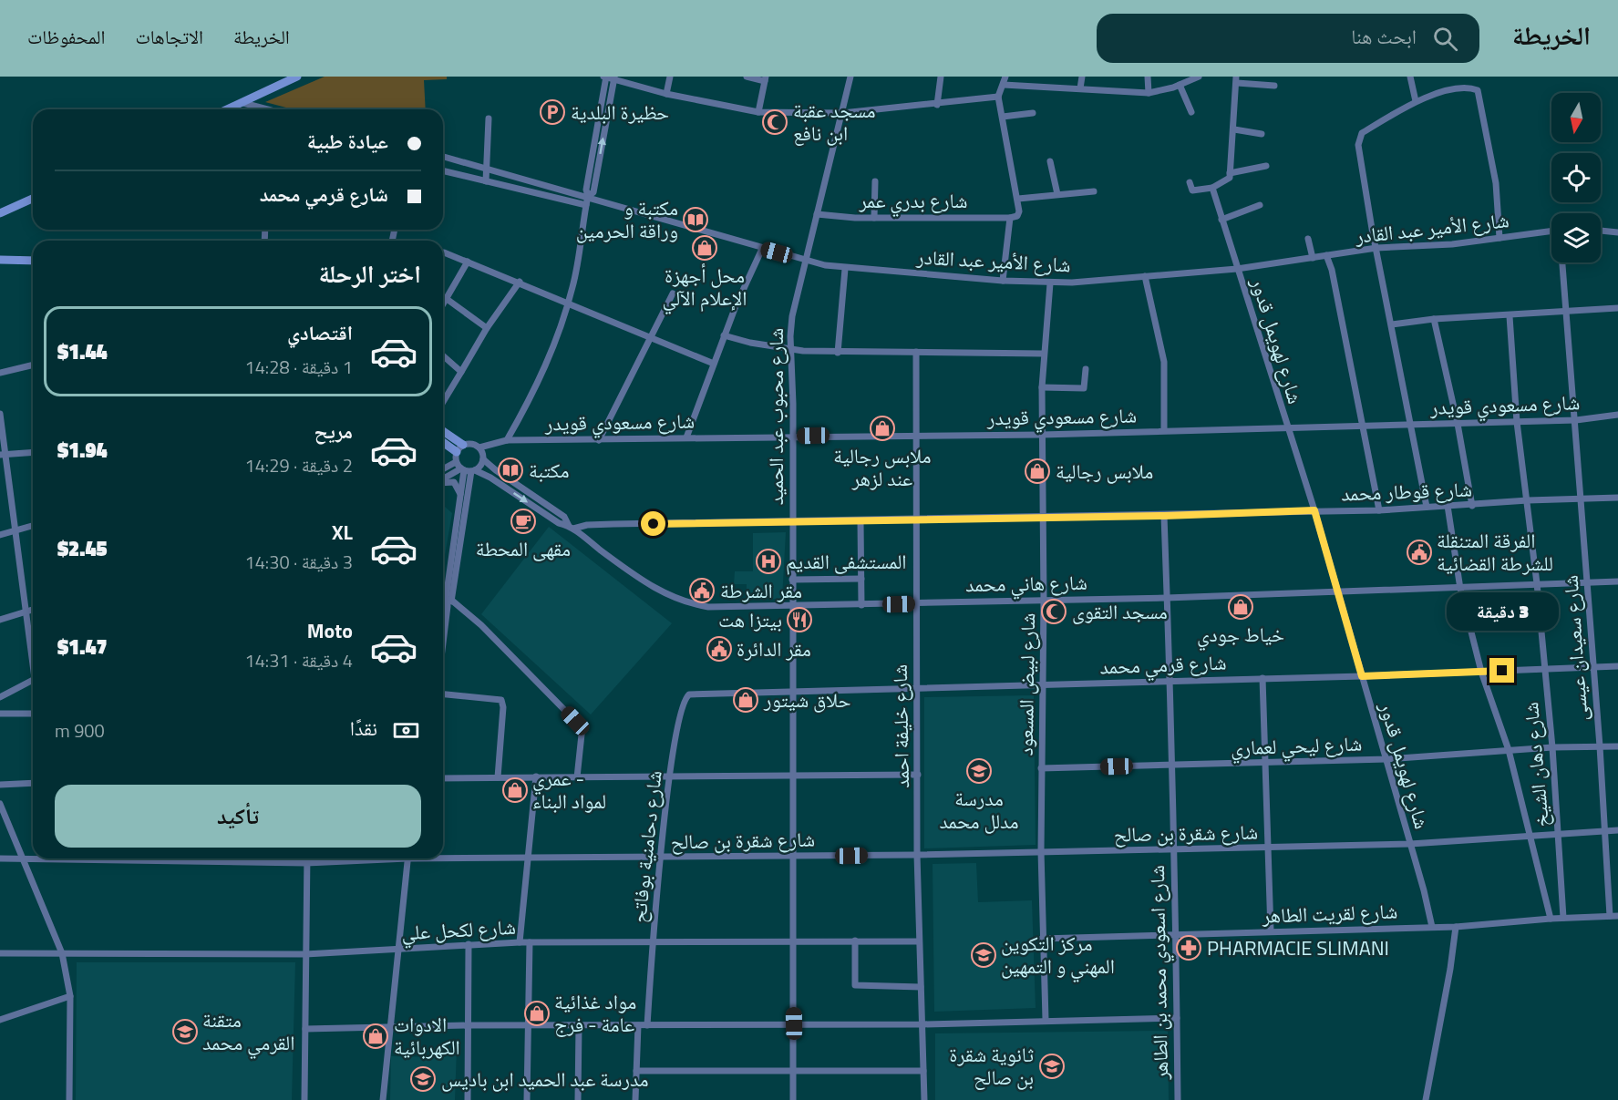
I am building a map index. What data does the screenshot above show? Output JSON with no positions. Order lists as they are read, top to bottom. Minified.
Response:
{"streets":{"street":["شارع بدري عمر","شارع الأمير عبد القادر","شارع لهويمل قدور","شارع مسعودي قويدر","شارع محبوب عبد الحميد","شارع قوطار محمد","شارع هاني محمد","شارع سعيدان عيسى","شارع قرمي محمد","شارع لبيض المسعود","شارع خليفة احمد","شارع ليحي لعماري","شارع دهان الشيخ","شارع شقرة بن صالح","شارع دحامنية بوفاتح","شارع لقريت الطاهر","شارع لكحل علي","شارع اسعودي محمد بن الطاهر"]},"crossings":[["شارع بدري عمر","شارع محبوب عبد الحميد"],["شارع الأمير عبد القادر","شارع لهويمل قدور"],["شارع الأمير عبد القادر","شارع محبوب عبد الحميد"],["شارع الأمير عبد القادر","شارع لبيض المسعود"],["شارع لهويمل قدور","شارع مسعودي قويدر"],["شارع لهويمل قدور","شارع قوطار محمد"],["شارع لهويمل قدور","شارع هاني محمد"],["شارع لهويمل قدور","شارع قرمي محمد"],["شارع لهويمل قدور","شارع ليحي لعماري"],["شارع لهويمل قدور","شارع شقرة بن صالح"],["شارع لهويمل قدور","شارع لقريت الطاهر"],["شارع مسعودي قويدر","شارع محبوب عبد الحميد"],["شارع مسعودي قويدر","شارع هاني محمد"],["شارع مسعودي قويدر","شارع سعيدان عيسى"],["شارع مسعودي قويدر","شارع لبيض المسعود"],["شارع مسعودي قويدر","شارع خليفة احمد"],["شارع مسعودي قويدر","شارع دهان الشيخ"],["شارع محبوب عبد الحميد","شارع قوطار محمد"],["شارع محبوب عبد الحميد","شارع هاني محمد"],["شارع محبوب عبد الحميد","شارع قرمي محمد"],["شارع محبوب عبد الحميد","شارع شقرة بن صالح"],["شارع محبوب عبد الحميد","شارع لكحل علي"],["شارع قوطار محمد","شارع هاني محمد"],["شارع قوطار محمد","شارع سعيدان عيسى"],["شارع قوطار محمد","شارع لبيض المسعود"],["شارع قوطار محمد","شارع خليفة احمد"],["شارع قوطار محمد","شارع دهان الشيخ"],["شارع قوطار محمد","شارع اسعودي محمد بن الطاهر"],["شارع هاني محمد","شارع سعيدان عيسى"],["شارع هاني محمد","شارع لبيض المسعود"],["شارع هاني محمد","شارع خليفة احمد"],["شارع هاني محمد","شارع دهان الشيخ"],["شارع هاني محمد","شارع اسعودي محمد بن الطاهر"],["شارع سعيدان عيسى","شارع قرمي محمد"],["شارع سعيدان عيسى","شارع ليحي لعماري"],["شارع سعيدان عيسى","شارع شقرة بن صالح"],["شارع سعيدان عيسى","شارع لقريت الطاهر"],["شارع قرمي محمد","شارع لبيض المسعود"],["شارع قرمي محمد","شارع خليفة احمد"],["شارع قرمي محمد","شارع دهان الشيخ"],["شارع قرمي محمد","شارع دحامنية بوفاتح"],["شارع قرمي محمد","شارع اسعودي محمد بن الطاهر"],["شارع لبيض المسعود","شارع ليحي لعماري"],["شارع لبيض المسعود","شارع شقرة بن صالح"],["شارع لبيض المسعود","شارع لقريت الطاهر"],["شارع خليفة احمد","شارع شقرة بن صالح"],["شارع خليفة احمد","شارع لكحل علي"],["شارع ليحي لعماري","شارع دهان الشيخ"],["شارع ليحي لعماري","شارع اسعودي محمد بن الطاهر"],["شارع دهان الشيخ","شارع شقرة بن صالح"],["شارع دهان الشيخ","شارع لقريت الطاهر"],["شارع شقرة بن صالح","شارع دحامنية بوفاتح"],["شارع شقرة بن صالح","شارع اسعودي محمد بن الطاهر"],["شارع دحامنية بوفاتح","شارع لكحل علي"],["شارع لقريت الطاهر","شارع اسعودي محمد بن الطاهر"]],"places":{"parking":["حظيرة البلدية"],"mosque":["مسجد عقبة ابن نافع","مسجد التقوى"],"library":["مكتبة و وراقة الحرمين","مكتبة"],"shop":["محل أجهزة الإعلام الآلي","ملابس رجالية عند لزهر","ملابس رجالية","خياط جودي","حلاق شيتور","عمري - لمواد البناء","مواد غذائية عامة - فرج","الادوات الكهربائية"],"cafe":["مقهى المحطة"],"public building":["الفرقة المتنقلة للشرطة القضائية","مقر الشرطة","مقر الدائرة"],"hospital":["المستشفى القديم"],"restaurant":["بيتزا هت"],"school or university":["مدرسة مدلل محمد","مركز التكوين المهني و التمهين","متقنة القرمي محمد","ثانوية شقرة بن صالح","مدرسة عبد الحميد ابن باديس"],"pharmacy":["PHARMACIE SLIMANI"]},"north":"bottom","page":{"header":"الخريطة","search":"ابحث هنا","nav":["الخريطة","الاتجاهات","المحفوظات"],"banner":["عيادة طبية","شارع قرمي محمد"],"heading":"اختر الرحلة","list":[{"name":"اقتصادي","note":"1 دقيقة · 14:28","value":"$1.44"},{"name":"مريح","note":"2 دقيقة · 14:29","value":"$1.94"},{"name":"XL","note":"3 دقيقة · 14:30","value":"$2.45"},{"name":"Moto","note":"4 دقيقة · 14:31","value":"$1.47"}],"bubble":"3 دقيقة","pay":["نقدًا","900 m"],"buttons":"تأكيد"}}
